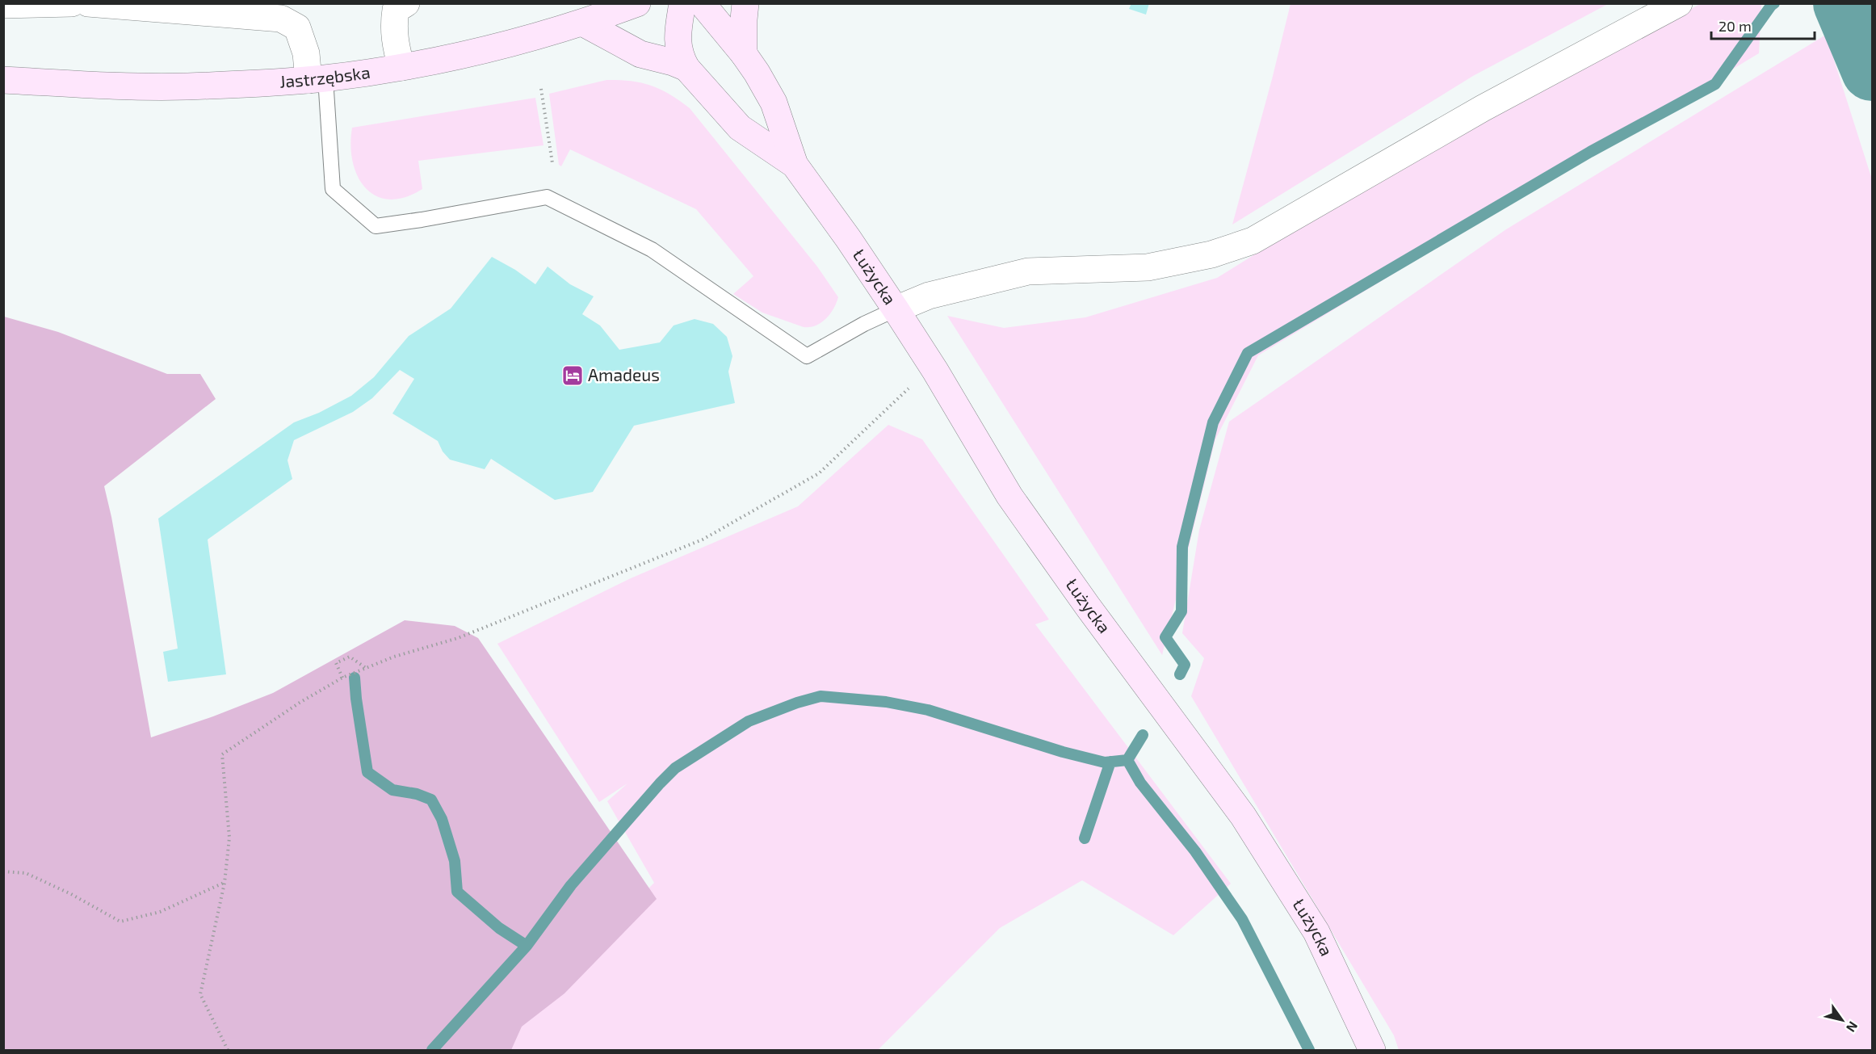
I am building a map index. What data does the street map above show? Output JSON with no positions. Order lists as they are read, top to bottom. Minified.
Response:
{"streets":{"main road":["Jastrzębska","Łużycka"]},"places":{"hotel":["Amadeus"]},"scale_bar":"20 m","north":"bottom right"}
